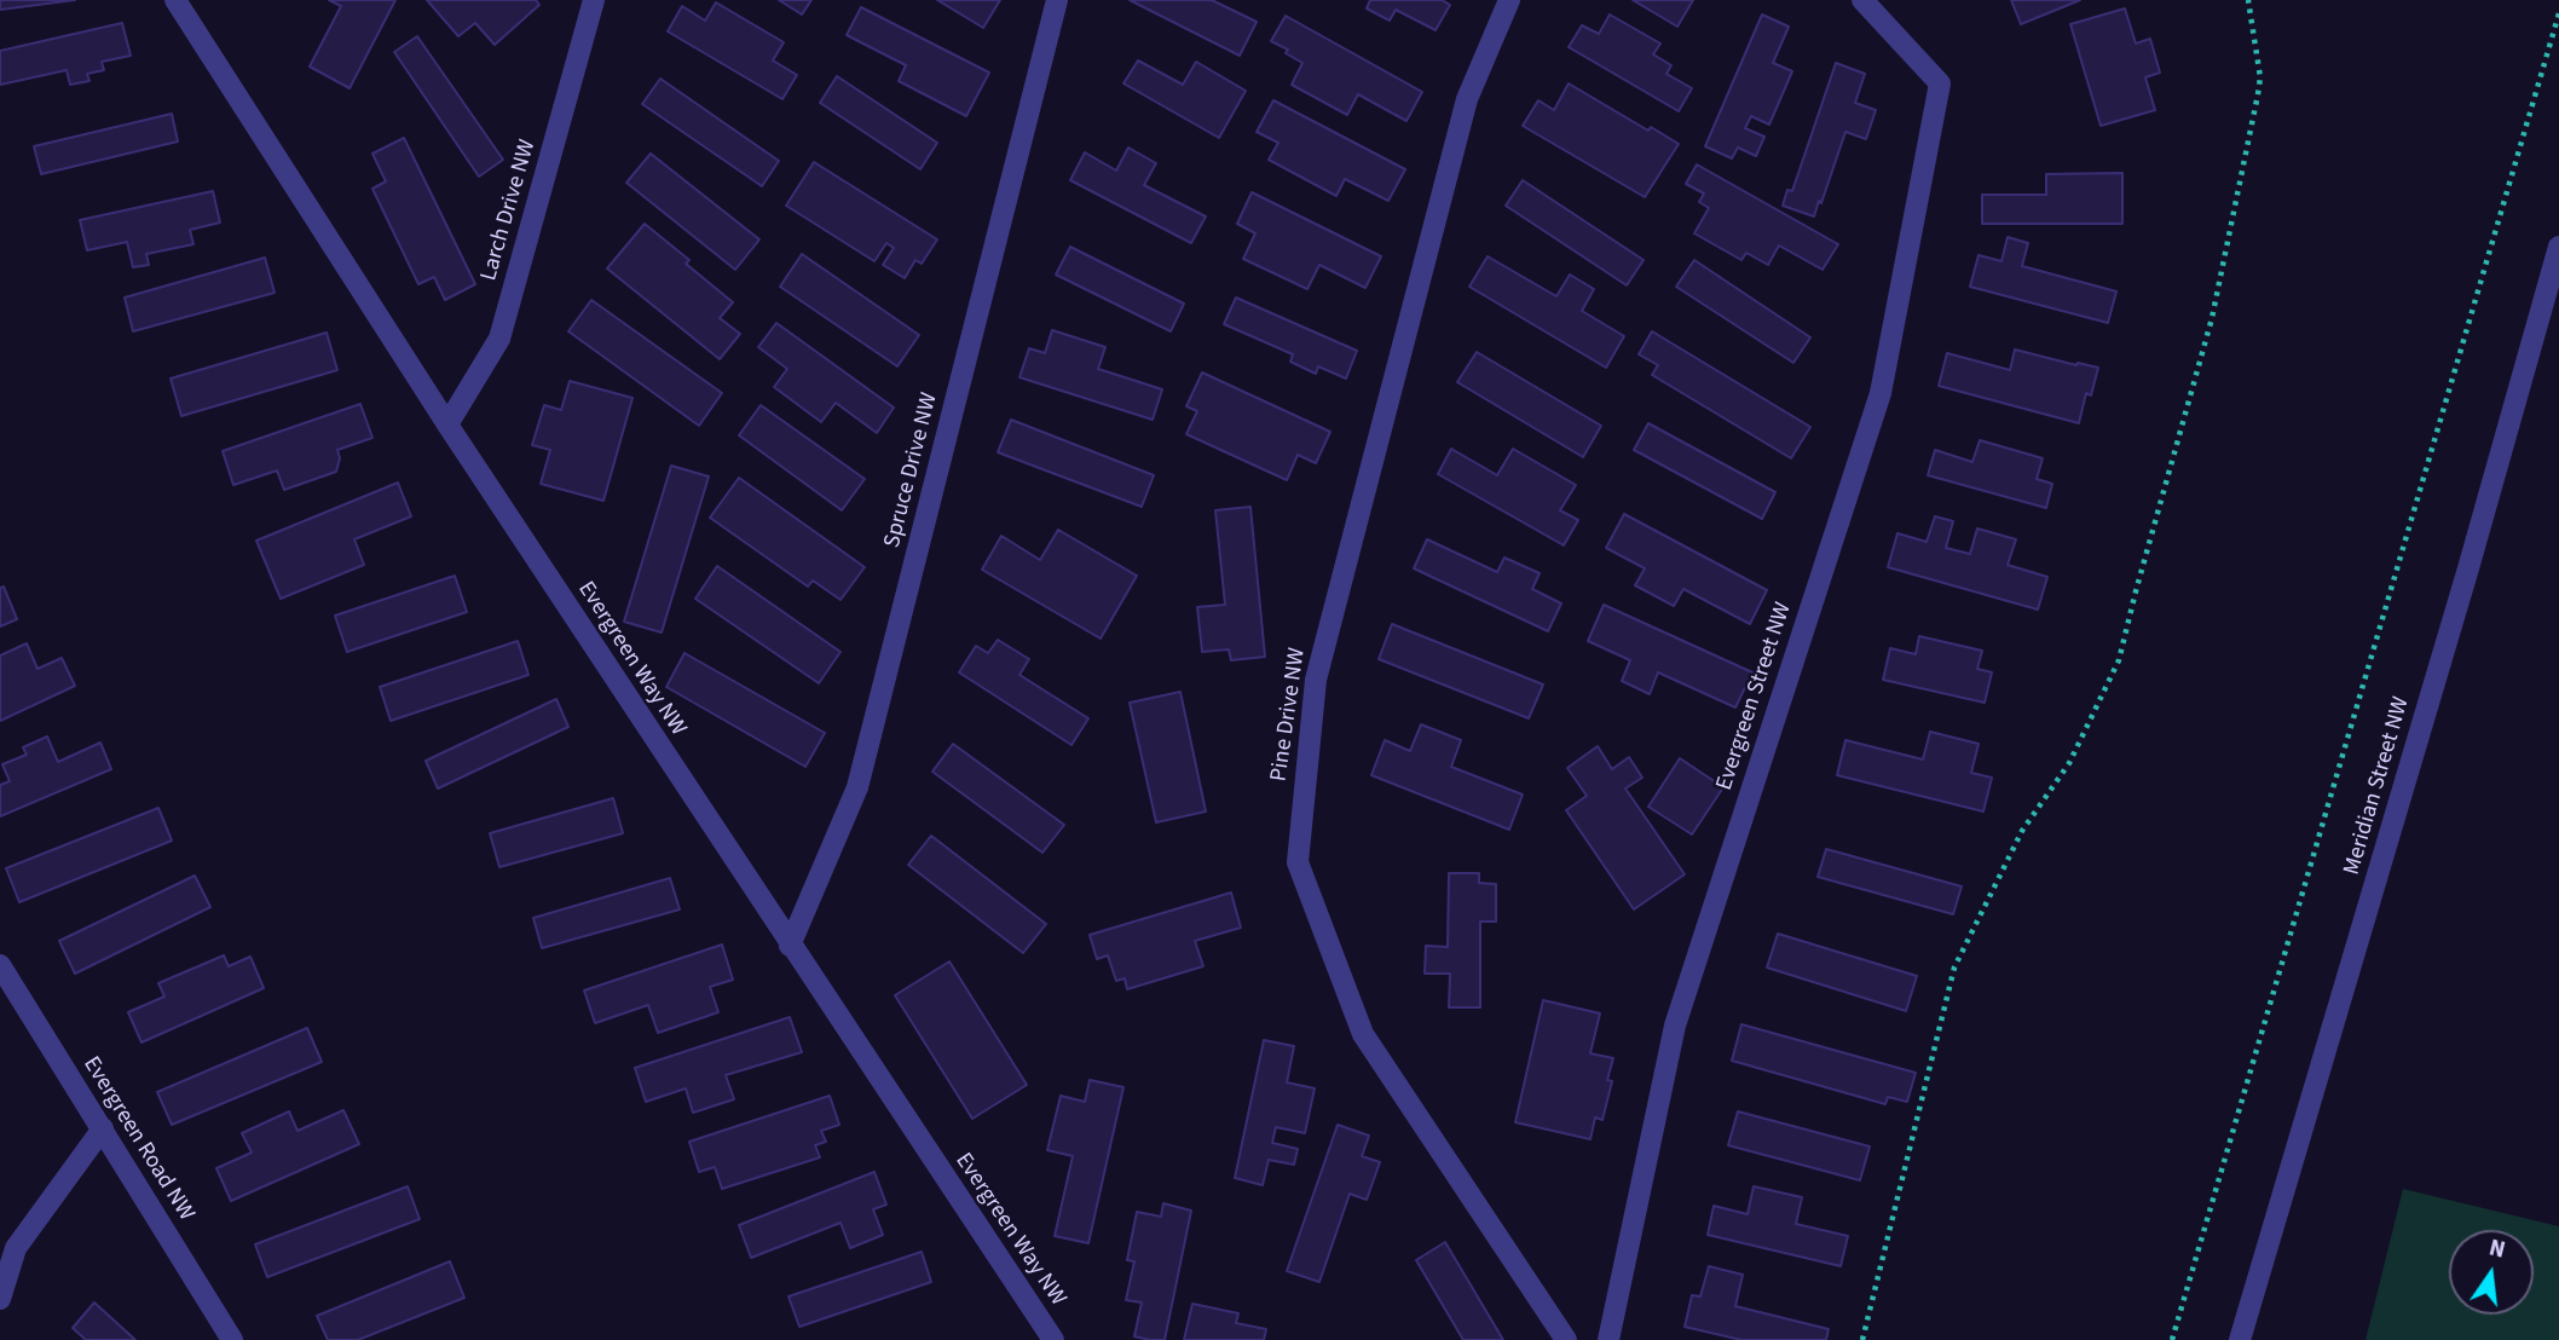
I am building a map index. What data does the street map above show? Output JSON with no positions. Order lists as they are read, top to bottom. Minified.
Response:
{"streets":{"street":["Larch Drive NW","Spruce Drive NW","Evergreen Way NW","Evergreen Street NW","Pine Drive NW","Meridian Street NW","Evergreen Road NW"]},"crossings":[["Larch Drive NW","Evergreen Way NW"],["Spruce Drive NW","Evergreen Way NW"]],"north":"top"}
